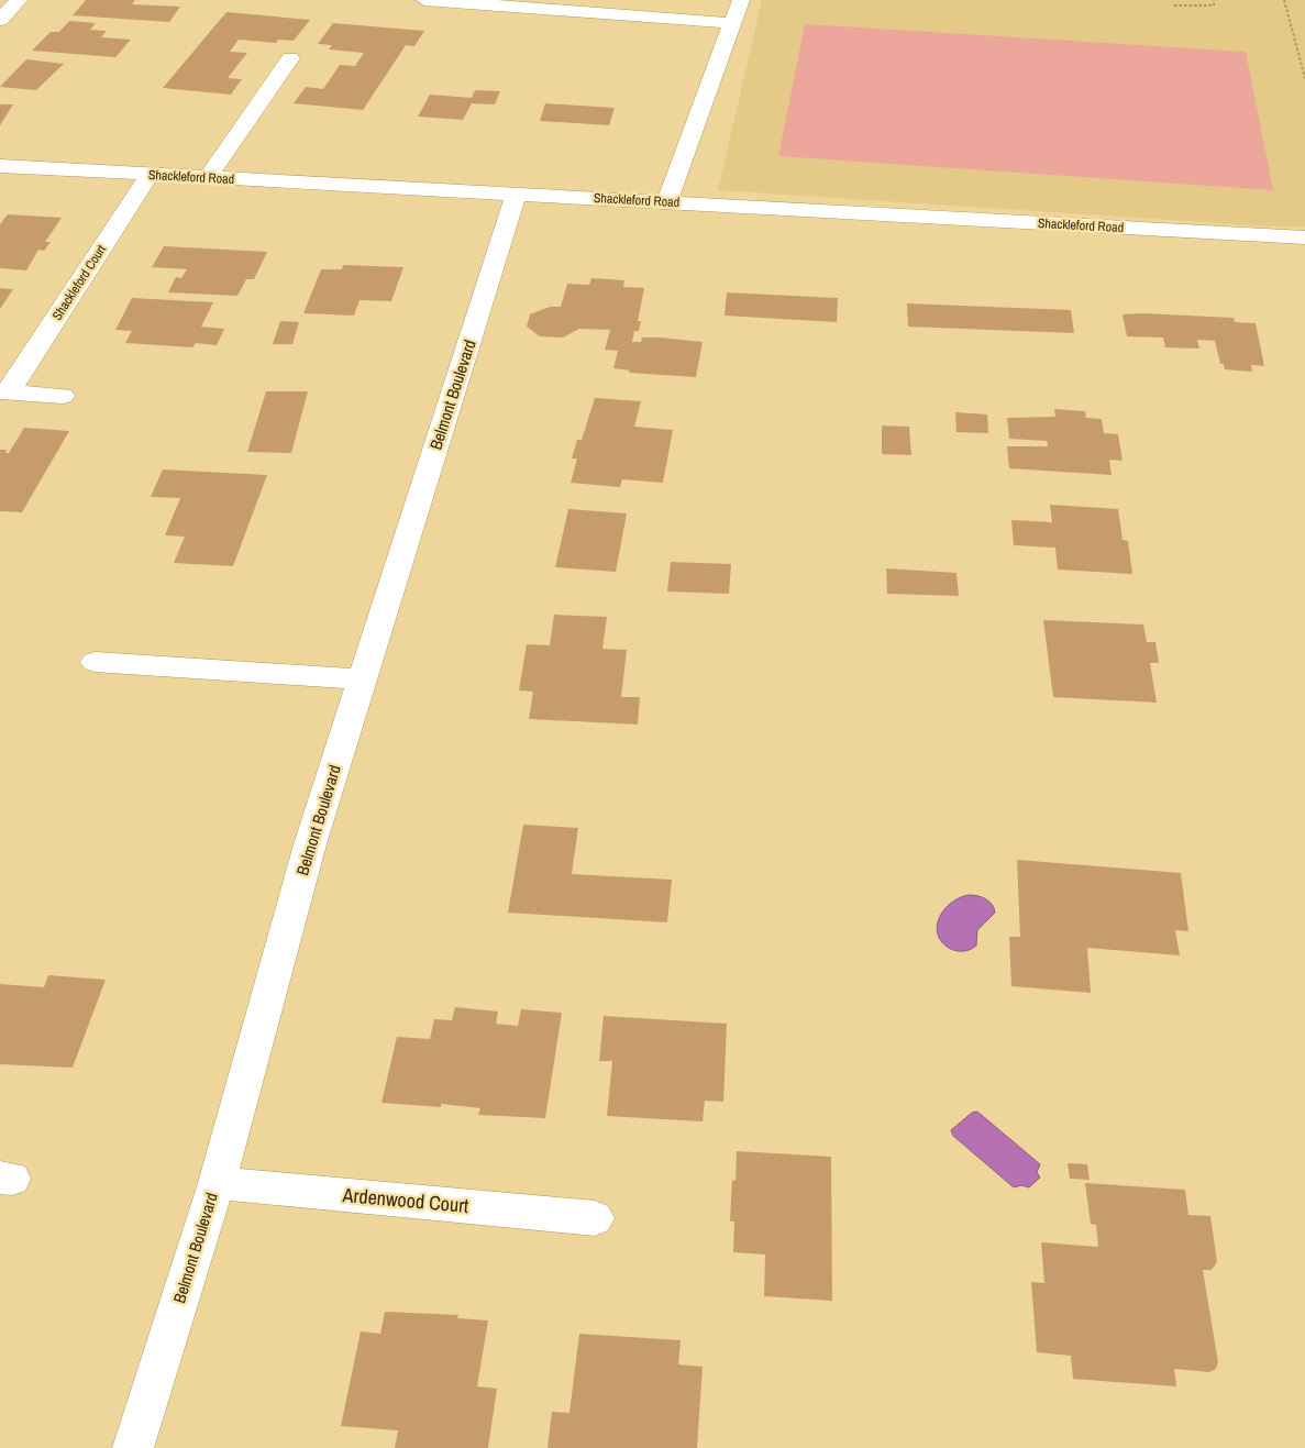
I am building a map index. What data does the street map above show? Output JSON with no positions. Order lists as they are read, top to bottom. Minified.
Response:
{"streets":{"street":["Shackleford Road","Shackleford Court","Belmont Boulevard","Ardenwood Court"]},"crossings":[["Shackleford Road","Shackleford Court"],["Shackleford Road","Belmont Boulevard"],["Belmont Boulevard","Ardenwood Court"]]}
